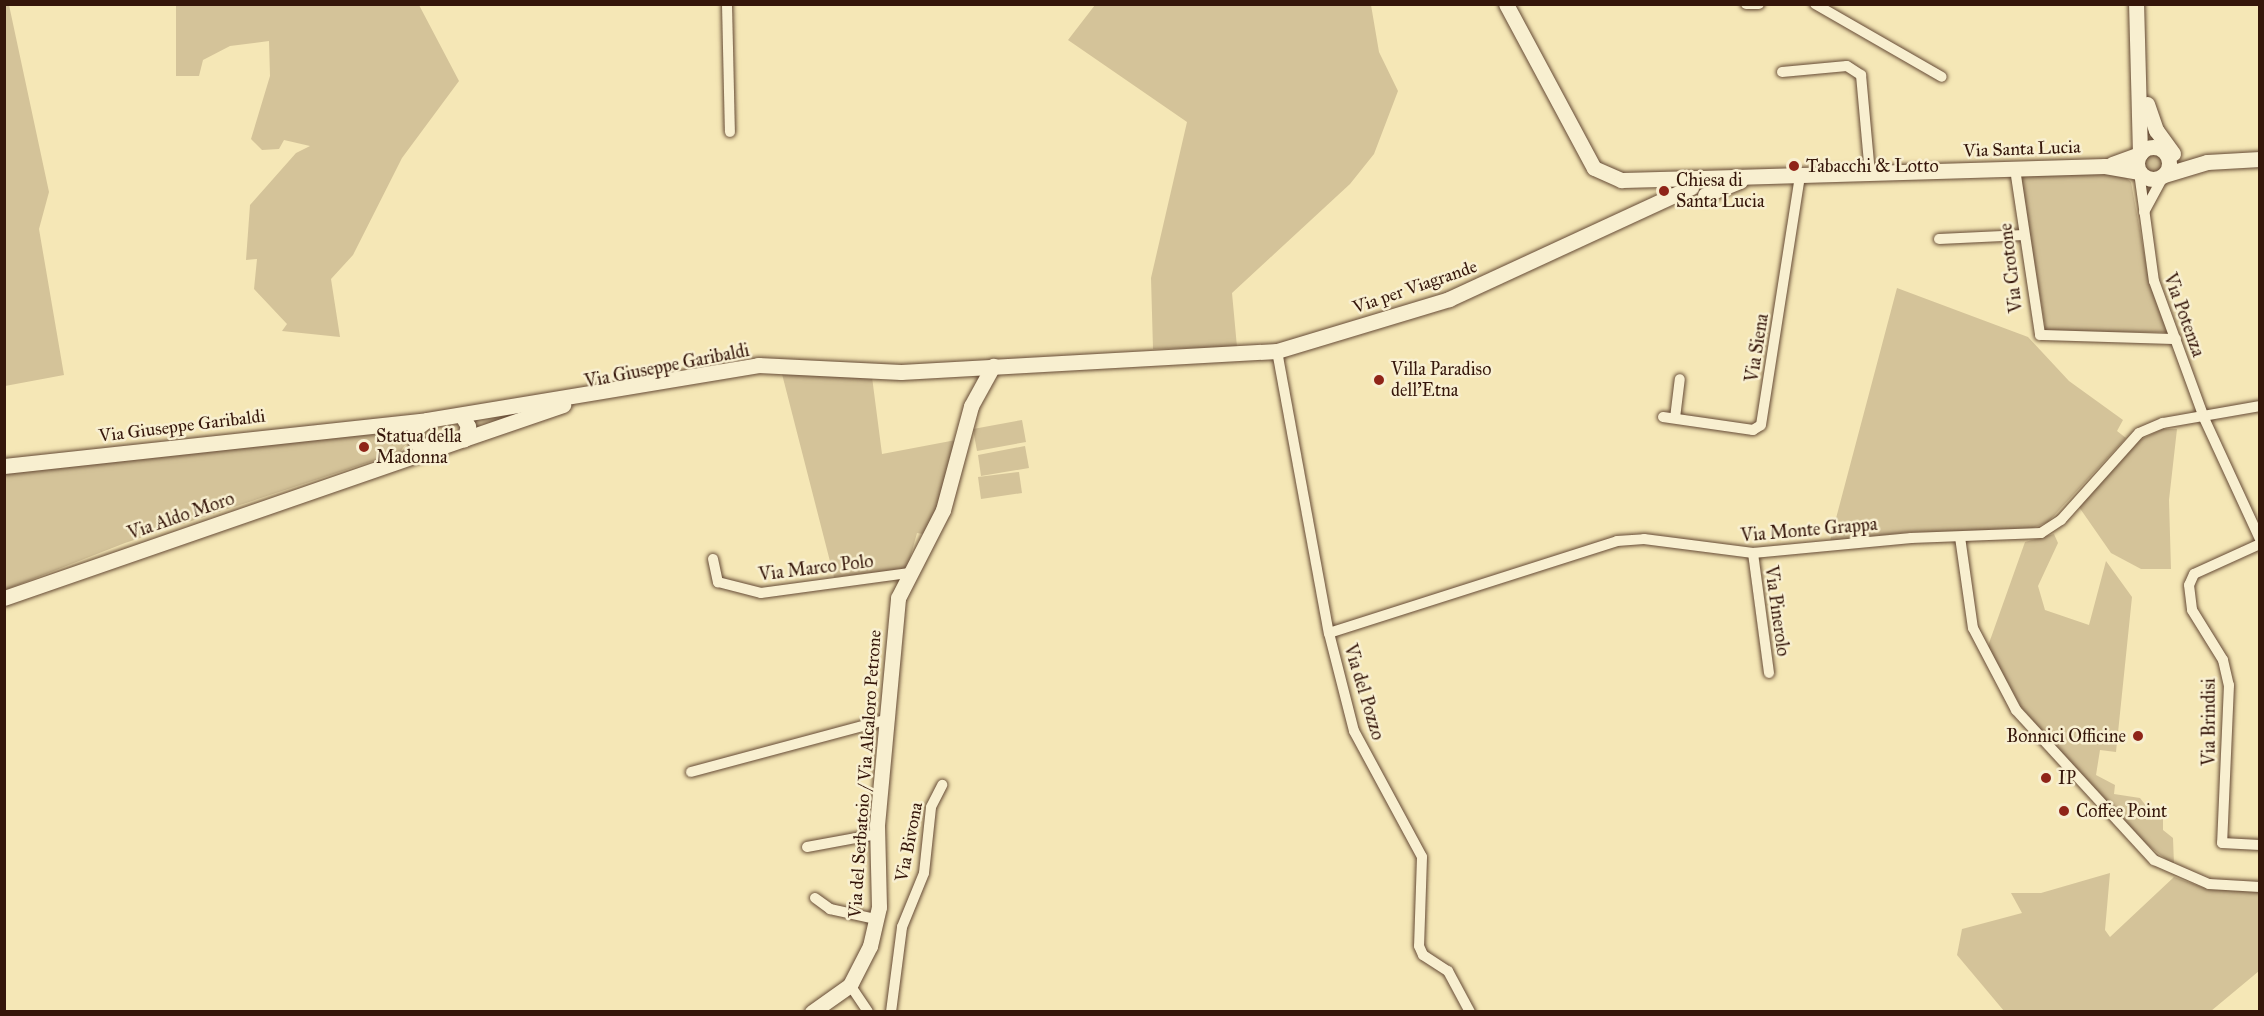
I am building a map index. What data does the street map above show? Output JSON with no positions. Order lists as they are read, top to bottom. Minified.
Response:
{"streets":{"main road":["Via Santa Lucia","Via per Viagrande","Via Giuseppe Garibaldi","Via Aldo Moro","Via del Serbatoio / Via Alcaloro Petrone"],"street":["Via Crotone","Via Potenza","Via Siena","Via Monte Grappa","Via Marco Polo","Via Pinerolo","Via del Pozzo","Via Brindisi","Via Bivona"]},"crossings":[["Via Santa Lucia","Via Crotone"],["Via Santa Lucia","Via per Viagrande"],["Via Santa Lucia","Via Siena"],["Via Crotone","Via Potenza"],["Via per Viagrande","Via Giuseppe Garibaldi"],["Via per Viagrande","Via del Pozzo"],["Via Potenza","Via Monte Grappa"],["Via Giuseppe Garibaldi","Via Aldo Moro"],["Via Giuseppe Garibaldi","Via del Serbatoio / Via Alcaloro Petrone"],["Via Monte Grappa","Via Pinerolo"],["Via Monte Grappa","Via del Pozzo"],["Via Marco Polo","Via del Serbatoio / Via Alcaloro Petrone"]],"places":["Tabacchi & Lotto","Chiesa di Santa Lucia","Villa Paradiso dell'Etna","Statua della Madonna","Bonnici Officine","IP","Coffee Point"]}
